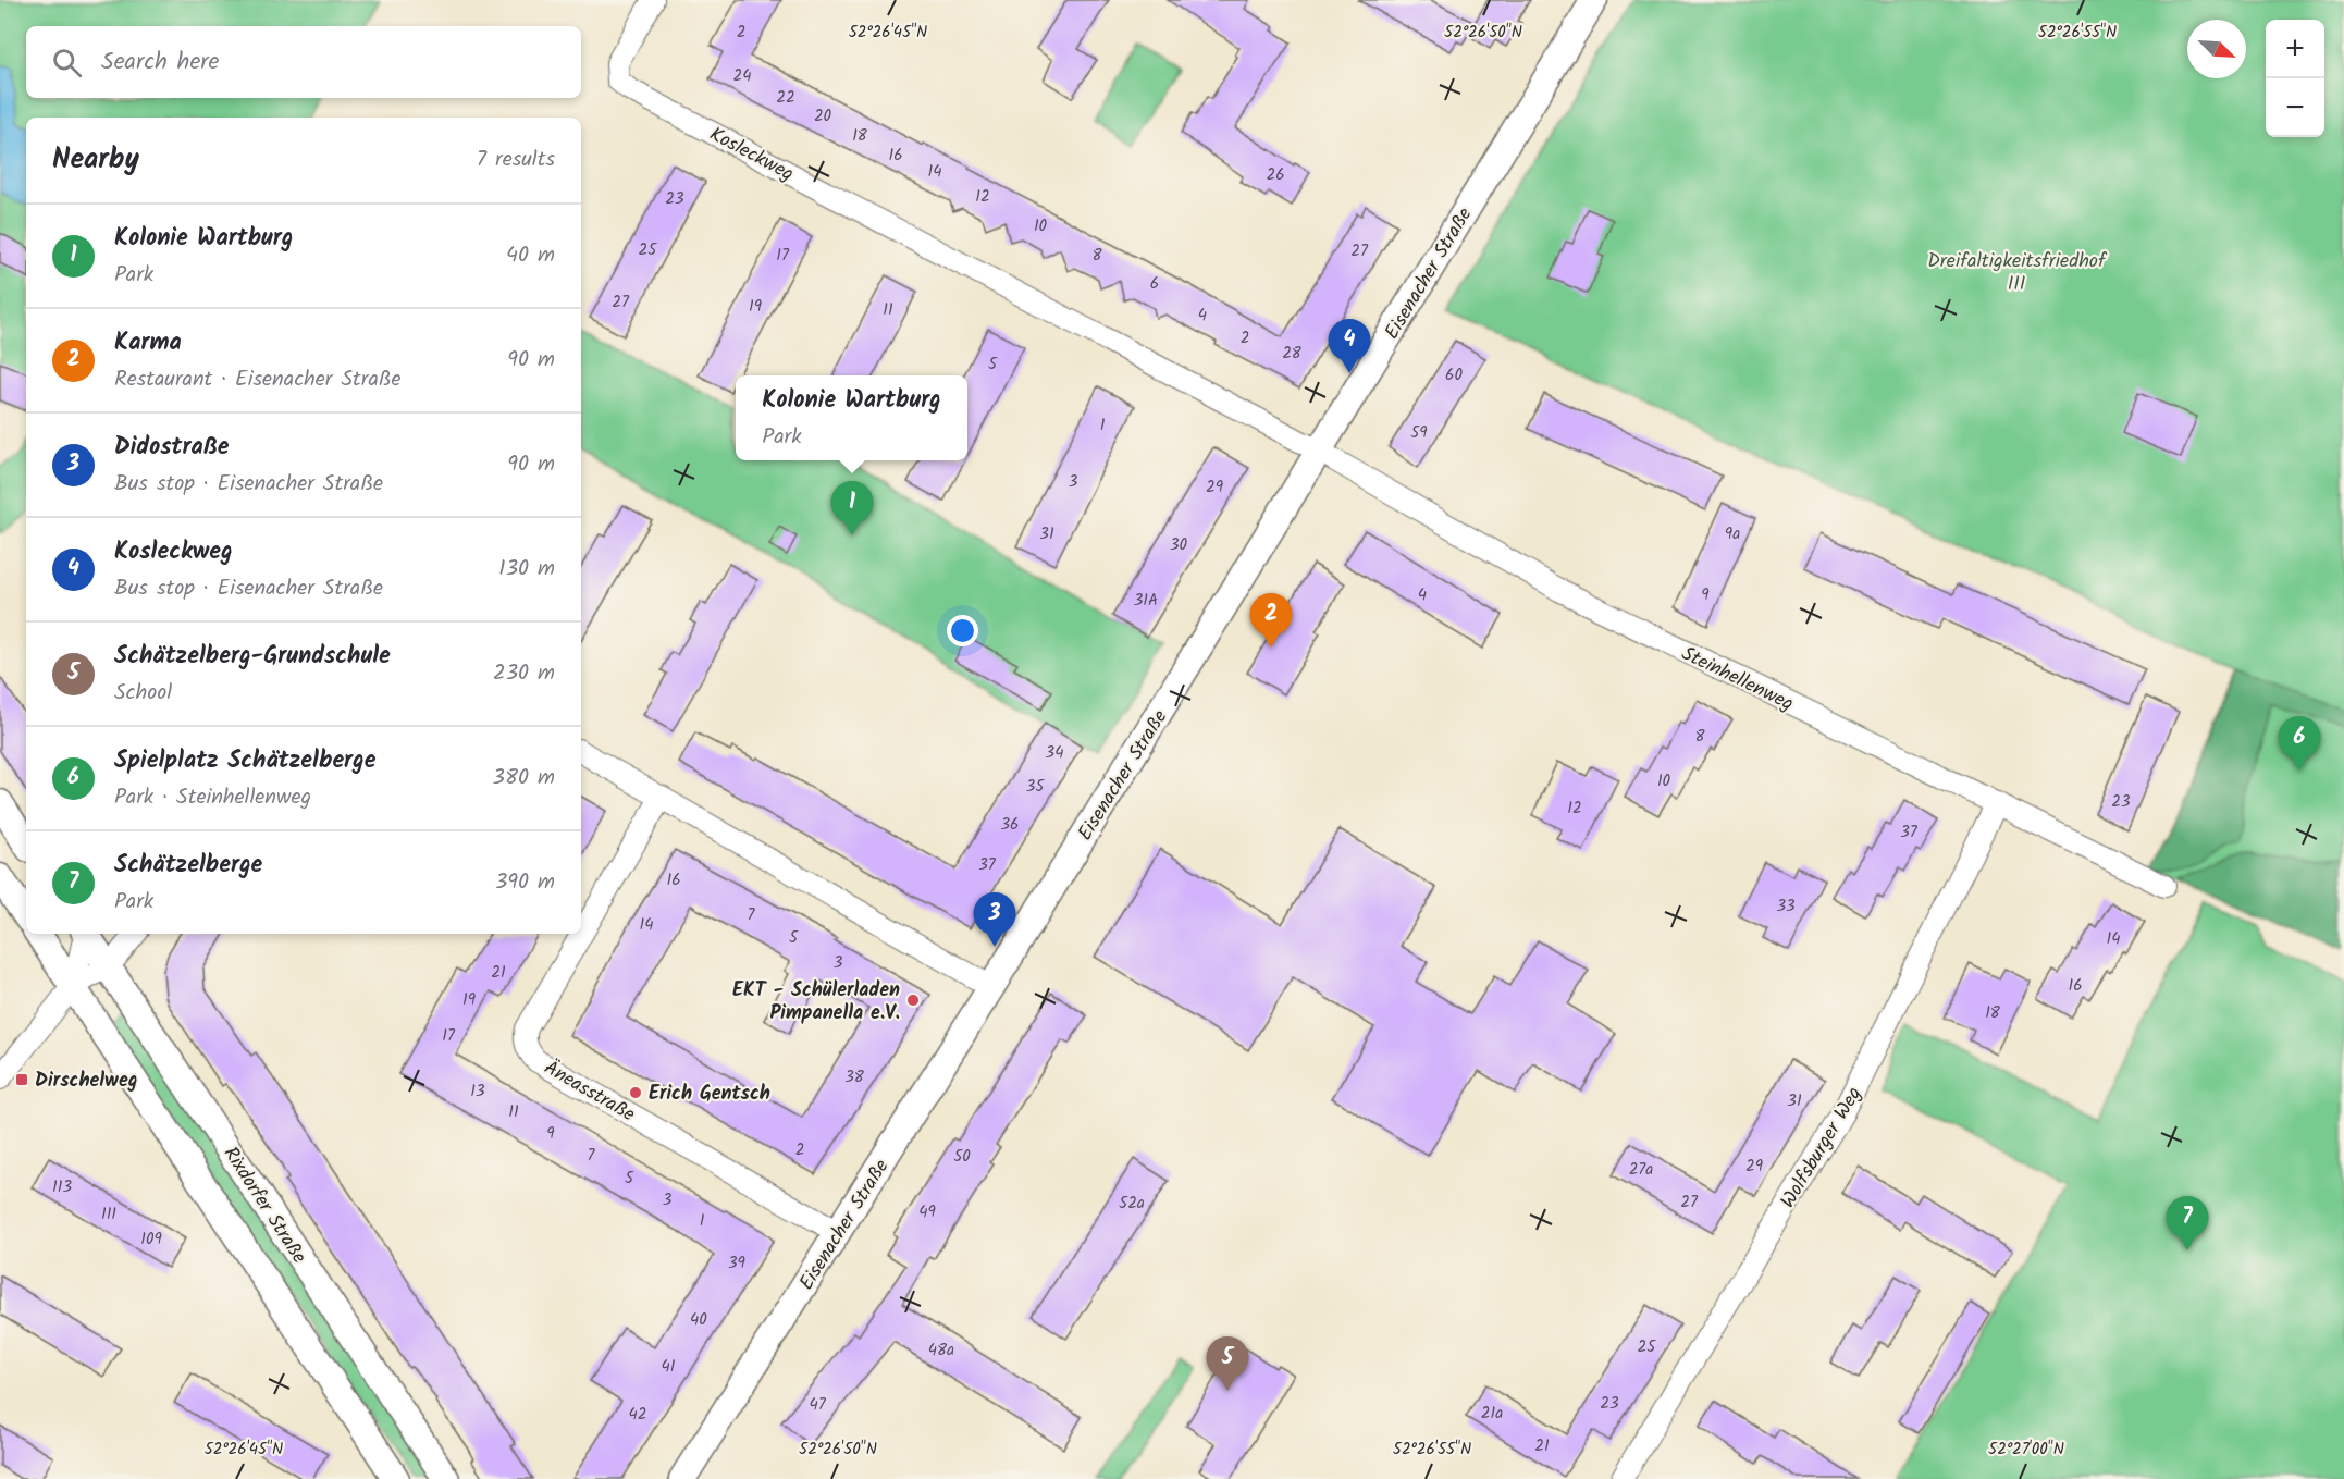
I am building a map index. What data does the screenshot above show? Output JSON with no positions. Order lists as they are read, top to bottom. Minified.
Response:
{"streets":{"street":["Kosleckweg","Eisenacher Straße","Steinhellenweg","Äneasstraße","Wolfsburger Weg","Rixdorfer Straße"]},"crossings":[["Kosleckweg","Eisenacher Straße"],["Kosleckweg","Steinhellenweg"],["Eisenacher Straße","Steinhellenweg"],["Eisenacher Straße","Äneasstraße"],["Steinhellenweg","Wolfsburger Weg"]],"parks":["Dreifaltigkeitsfriedhof III"],"places":{"other":["EKT - Schülerladen Pimpanella e.V.","Erich Gentsch"],"transit":["Dirschelweg"]},"house_numbers":["2","24","22","20","18","16","14","26","12","23","10","25","27","17","8","6","27","19","11","4","2","28","5","60","1","59","3","29","31","9a","30","4","9","31A","8","34","10","35","23","12","36","37","37","16","33","7","14","5","14","3","21","16","19","18","17","38","13","31","11","9","2","7","50","29","27a","5","113","3","27","52a","49","111","1","109","39","40","25","48a","41","23","47","21a","42","21"],"north":"bottom right","page":{"map_buttons":["+","−"],"search":"Search here","heading":["Nearby","7 results"],"list":[{"mark":"1","name":"Kolonie Wartburg","note":"Park","value":"40 m"},{"mark":"2","name":"Karma","note":"Restaurant · Eisenacher Straße","value":"90 m"},{"mark":"3","name":"Didostraße","note":"Bus stop · Eisenacher Straße","value":"90 m"},{"mark":"4","name":"Kosleckweg","note":"Bus stop · Eisenacher Straße","value":"130 m"},{"mark":"5","name":"Schätzelberg-Grundschule","note":"School","value":"230 m"},{"mark":"6","name":"Spielplatz Schätzelberge","note":"Park · Steinhellenweg","value":"380 m"},{"mark":"7","name":"Schätzelberge","note":"Park","value":"390 m"}],"pins":["4","1","2","6","3","7","5"],"popup":["Kolonie Wartburg","Park"]},"coordinates":["52°26'45\"N","52°26'50\"N","52°26'55\"N","52°27'00\"N"]}
